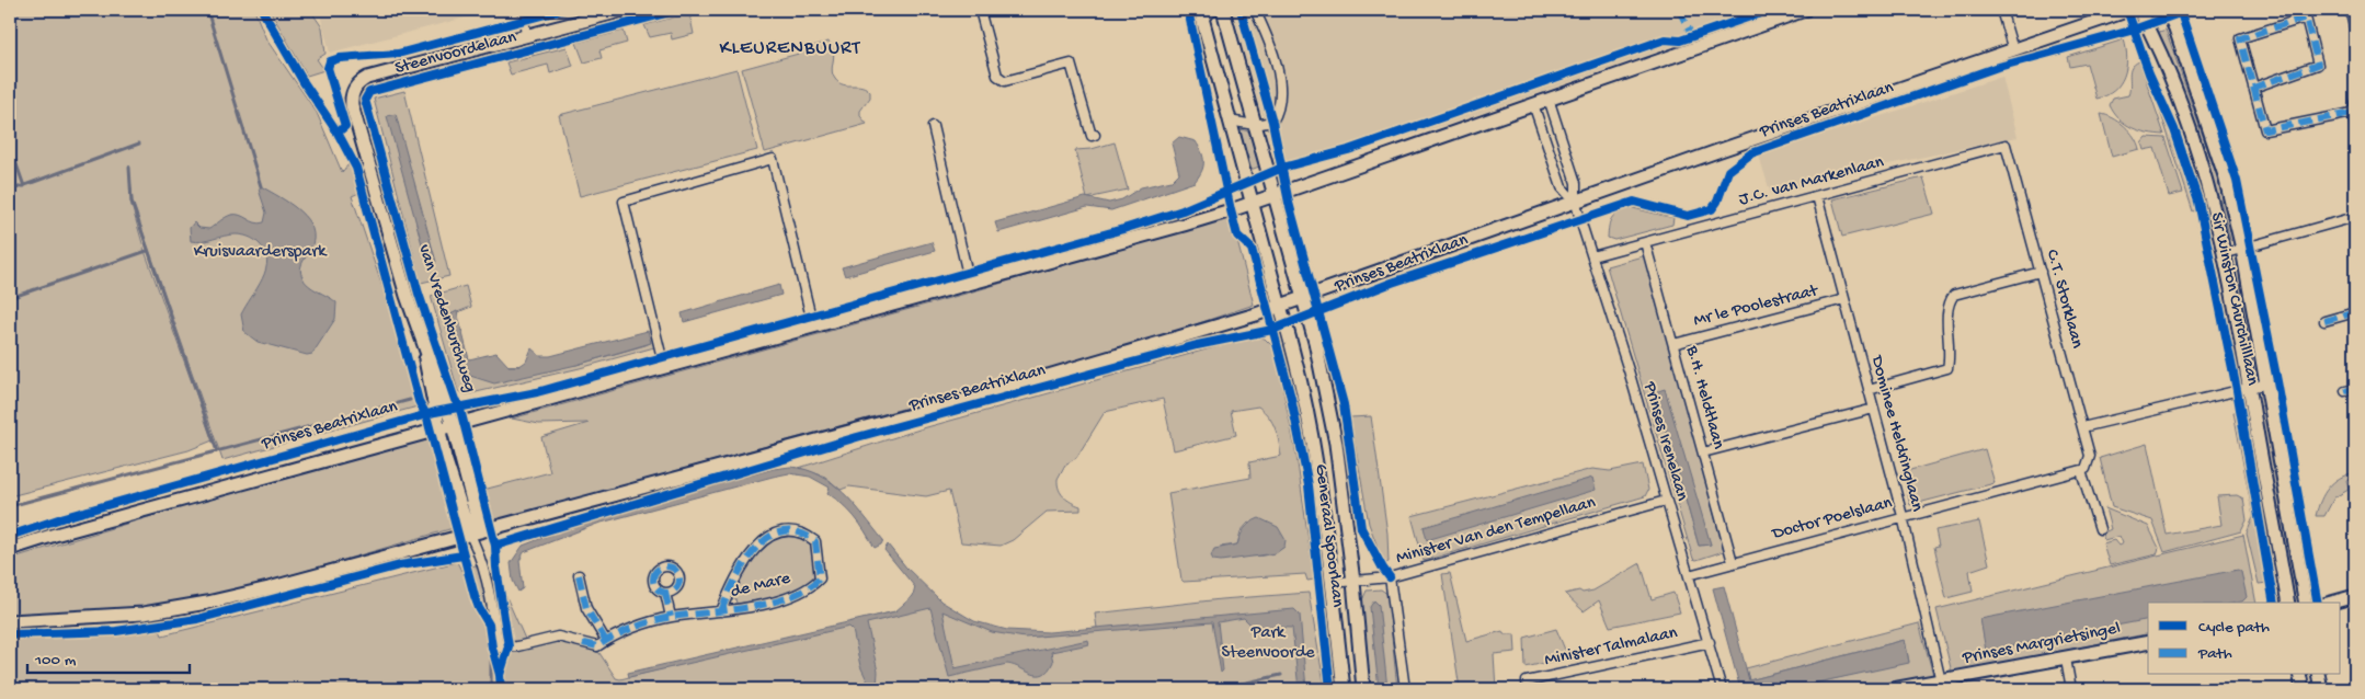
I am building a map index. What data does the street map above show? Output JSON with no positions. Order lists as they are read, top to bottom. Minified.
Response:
{"streets":{"main road":["Steenvoordelaan","Prinses Beatrixlaan","Sir Winston Churchilllaan","van Vredenburchweg","Generaal Spoorlaan","Prinses Margrietsingel"],"street":["J.C. van Markenlaan","C.T. Storklaan","Mr le Poolestraat","B.H. Heldtlaan","Dominee Heldringlaan","Prinses Irenelaan","Doctor Poelslaan","Minister Van den Tempellaan","de Mare","Minister Talmalaan"]},"crossings":[["Steenvoordelaan","van Vredenburchweg"],["Prinses Beatrixlaan","van Vredenburchweg"],["Prinses Beatrixlaan","Prinses Irenelaan"],["Prinses Beatrixlaan","Generaal Spoorlaan"],["J.C. van Markenlaan","C.T. Storklaan"],["J.C. van Markenlaan","B.H. Heldtlaan"],["J.C. van Markenlaan","Dominee Heldringlaan"],["J.C. van Markenlaan","Prinses Irenelaan"],["C.T. Storklaan","Doctor Poelslaan"],["Mr le Poolestraat","B.H. Heldtlaan"],["Mr le Poolestraat","Dominee Heldringlaan"],["van Vredenburchweg","de Mare"],["B.H. Heldtlaan","Doctor Poelslaan"],["Dominee Heldringlaan","Doctor Poelslaan"],["Dominee Heldringlaan","Prinses Margrietsingel"],["Prinses Irenelaan","Doctor Poelslaan"],["Prinses Irenelaan","Minister Van den Tempellaan"],["Prinses Irenelaan","Minister Talmalaan"],["Minister Van den Tempellaan","Generaal Spoorlaan"]],"districts":["KLEURENBUURT"],"parks":["Kruisvaarderspark","Park Steenvoorde"],"legend":["Cycle path","Path"],"scale_bar":"100 m"}
